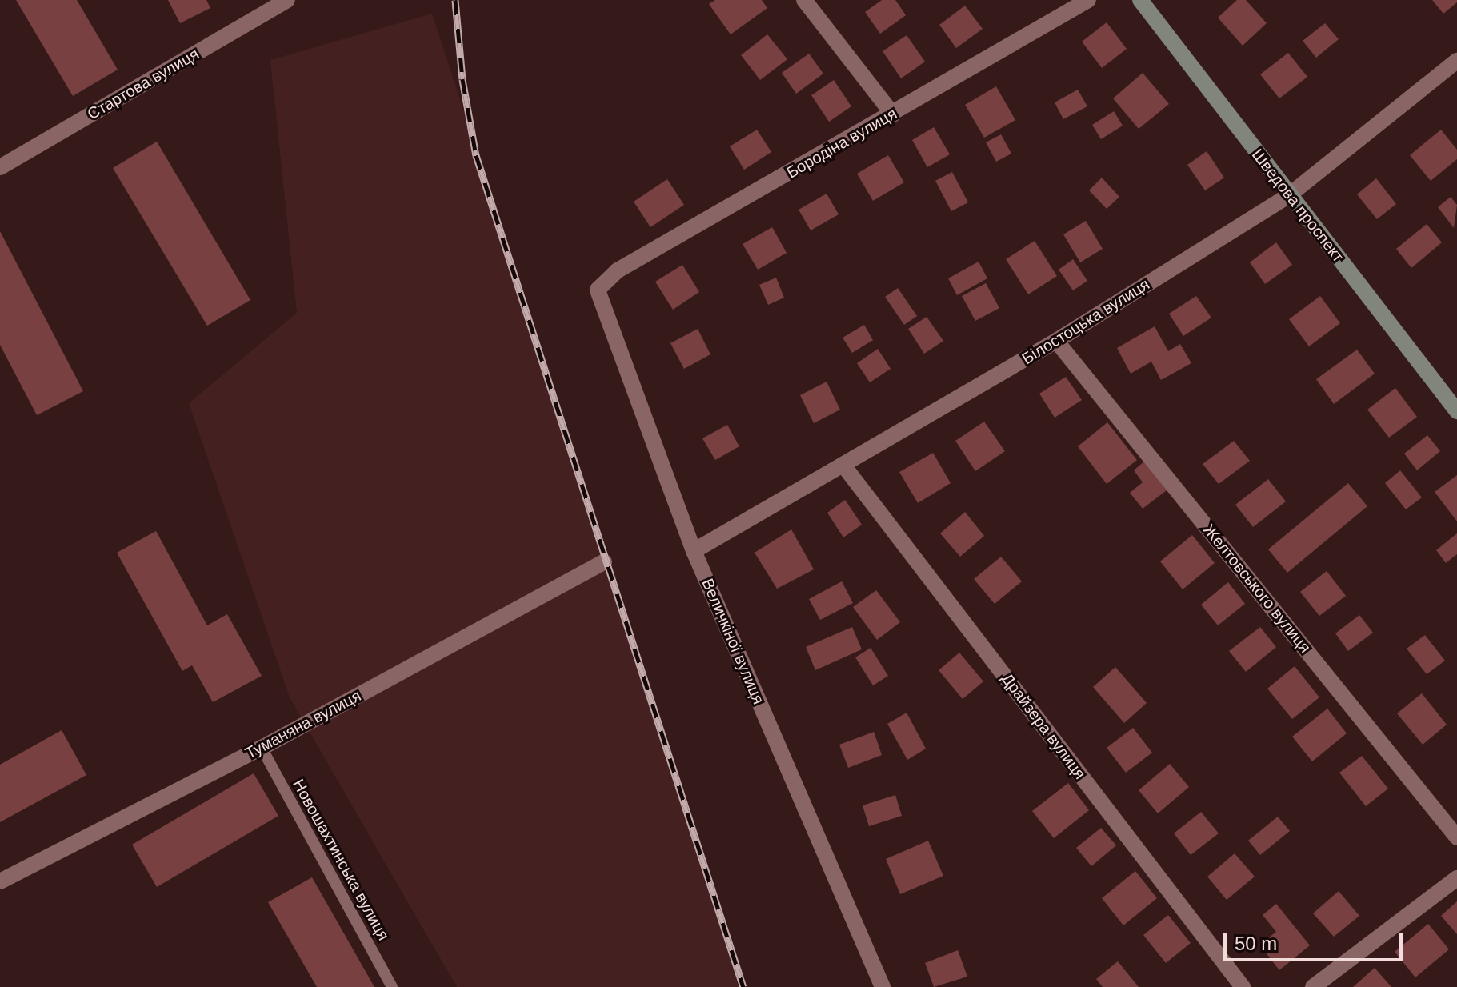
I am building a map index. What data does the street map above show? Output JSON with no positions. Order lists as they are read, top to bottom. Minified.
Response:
{"streets":{"street":["Стартова вулиця","Бородіна вулиця","Шведова проспект","Білостоцька вулиця","Желтовського вулиця","Величкіної вулиця","Туманяна вулиця","Драйзера вулиця"],"lane":["Новошахтинська вулиця"]},"crossings":[["Бородіна вулиця","Величкіної вулиця"],["Шведова проспект","Білостоцька вулиця"],["Білостоцька вулиця","Желтовського вулиця"],["Білостоцька вулиця","Величкіної вулиця"],["Білостоцька вулиця","Драйзера вулиця"],["Туманяна вулиця","Новошахтинська вулиця"]],"scale_bar":"50 m"}
